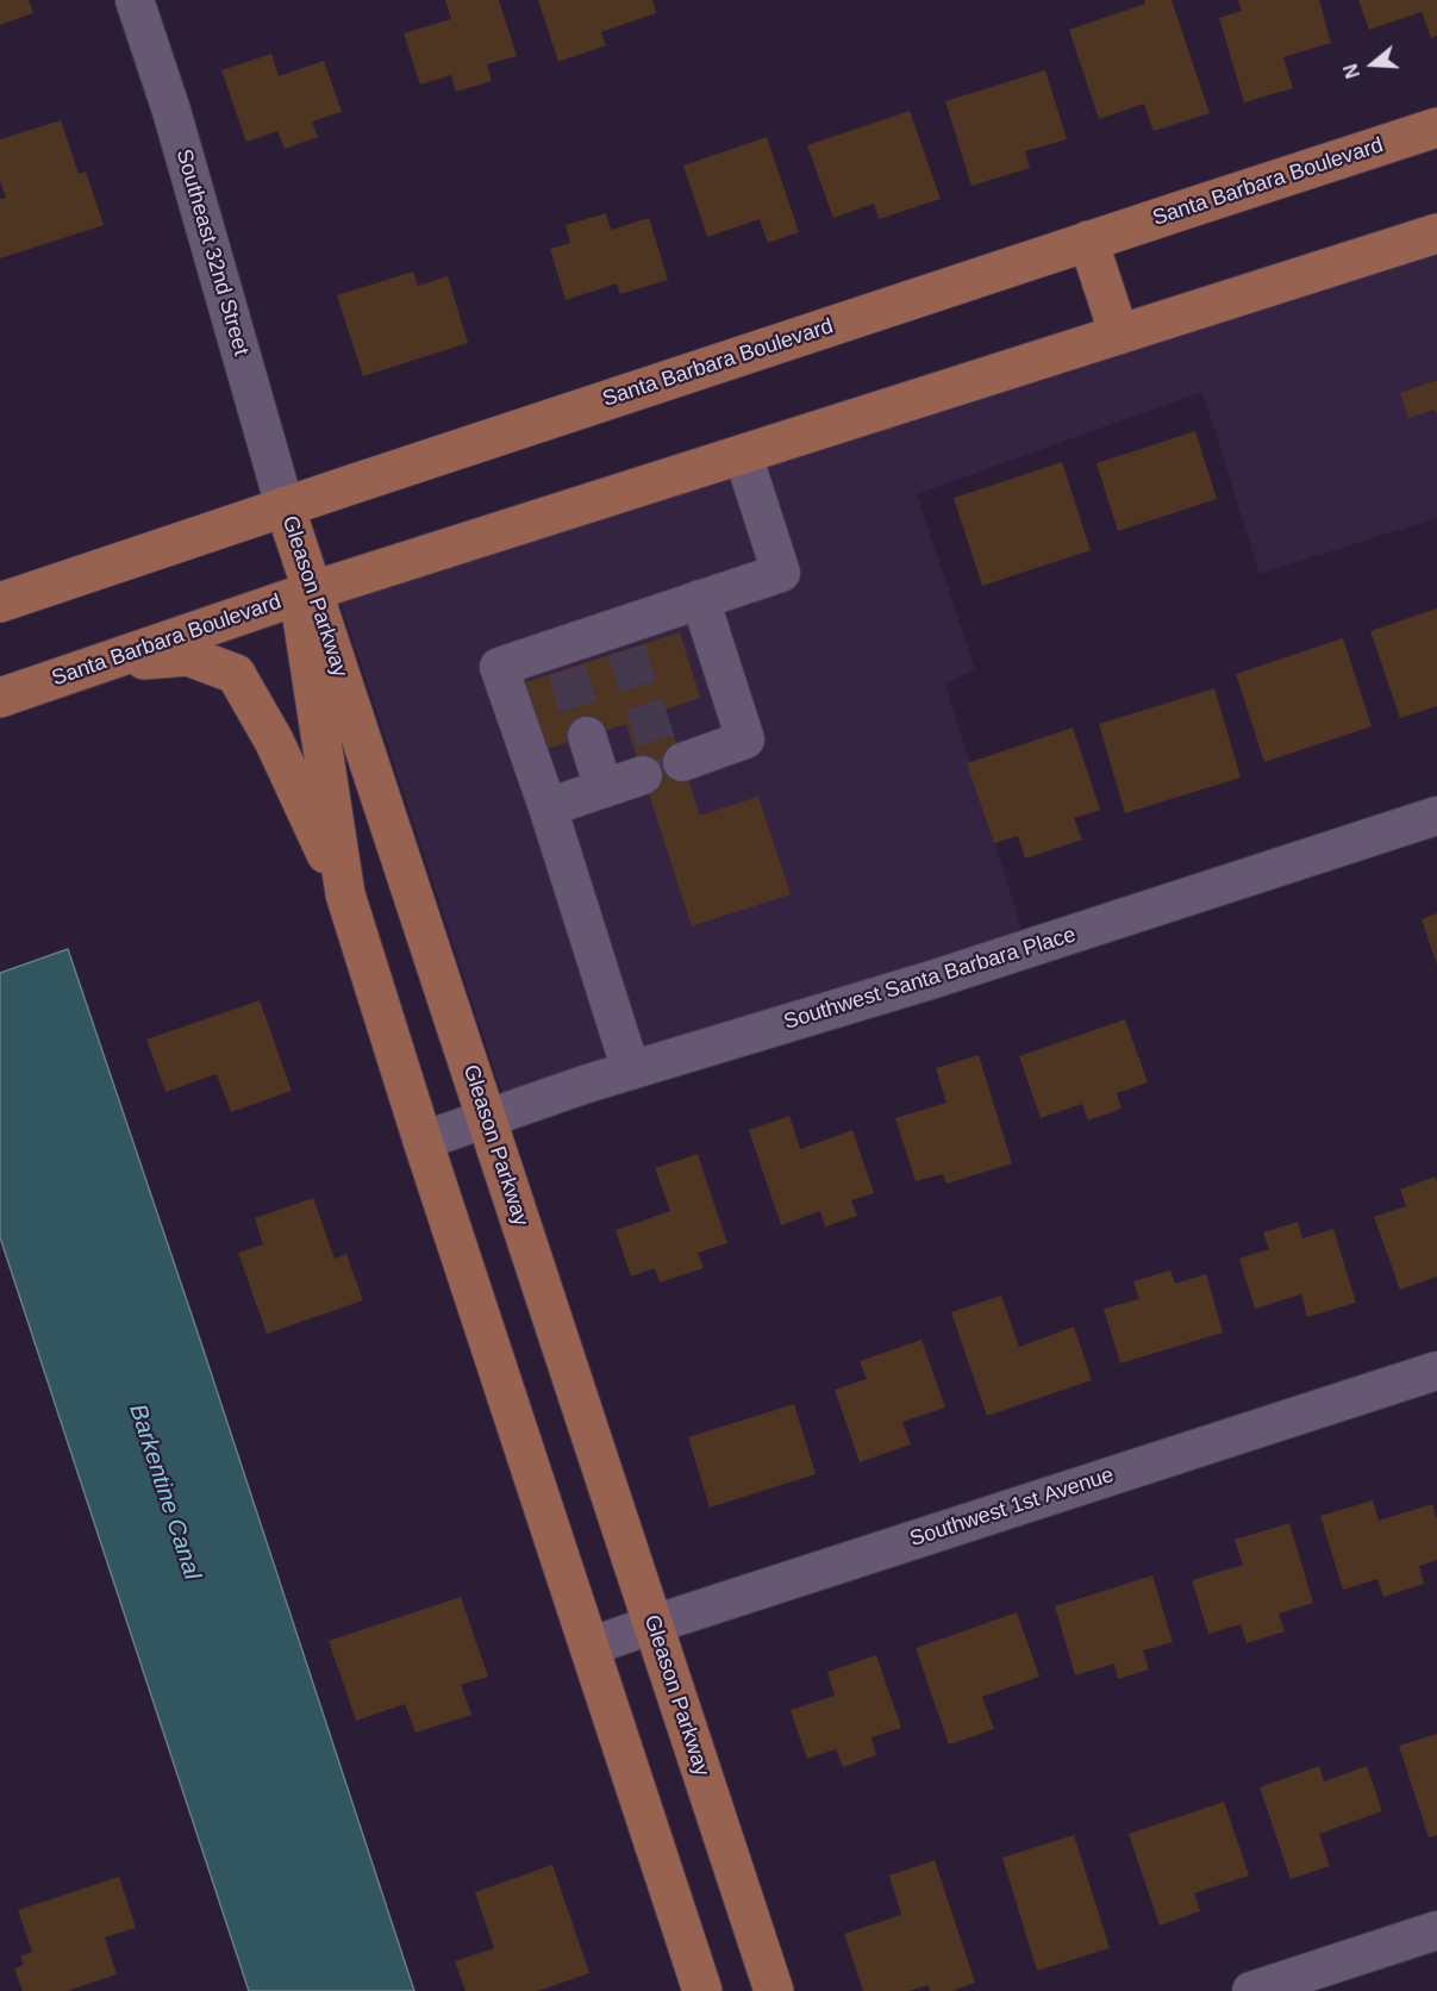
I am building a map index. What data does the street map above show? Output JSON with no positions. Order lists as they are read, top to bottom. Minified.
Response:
{"streets":{"main road":["Santa Barbara Boulevard","Gleason Parkway"],"street":["Southeast 32nd Street","Southwest Santa Barbara Place","Southwest 1st Avenue"]},"crossings":[["Santa Barbara Boulevard","Southeast 32nd Street"],["Santa Barbara Boulevard","Gleason Parkway"],["Southeast 32nd Street","Gleason Parkway"],["Gleason Parkway","Southwest Santa Barbara Place"],["Gleason Parkway","Southwest 1st Avenue"]],"water":["Barkentine Canal"],"north":"left"}
